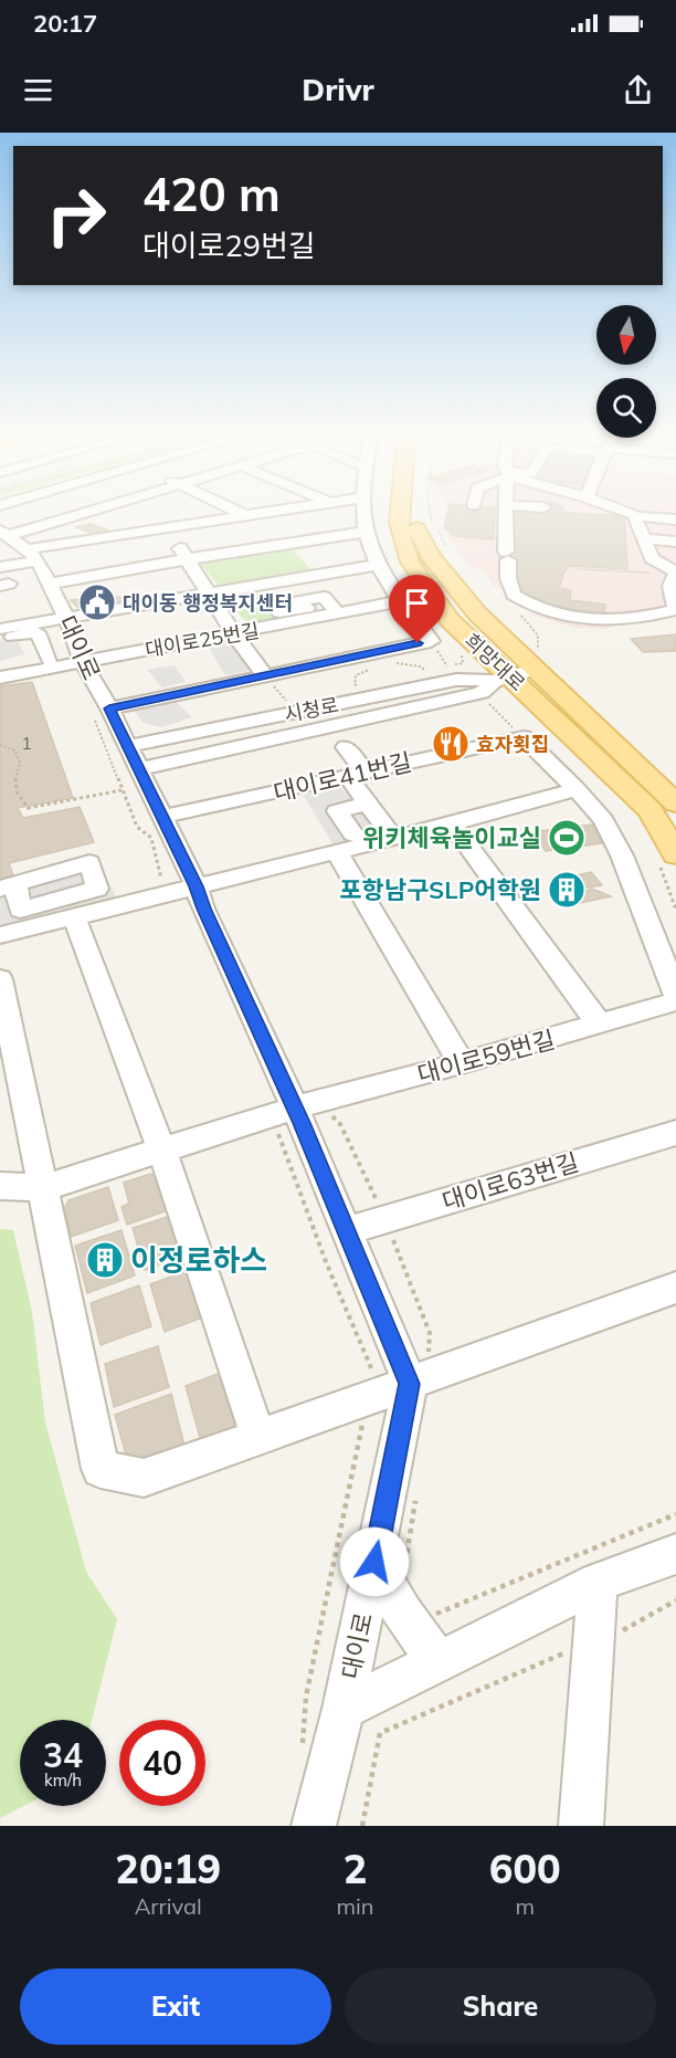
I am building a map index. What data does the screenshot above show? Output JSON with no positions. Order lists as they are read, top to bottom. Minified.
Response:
{"streets":{"main road":["희망대로"],"street":["대이로25번길","대이로","시청로","대이로41번길","대이로59번길","대이로63번길"]},"crossings":[["대이로25번길","대이로"],["대이로","시청로"],["대이로","대이로41번길"],["대이로","대이로59번길"],["대이로","대이로63번길"],["희망대로","시청로"]],"places":{"public building":["대이동 행정복지센터"],"restaurant":["효자횟집"],"sports":["위키체육놀이교실"],"building":["포항남구SLP어학원","이정로하스"]},"house_numbers":["1"],"north":"bottom","page":{"status":"20:17","header":"Drivr","turn":["420 m","대이로29번길"],"speed":"34 km/h","limit":"40","eta":["20:19","Arrival","2","min","600","m"],"buttons":["Exit","Share"]}}
